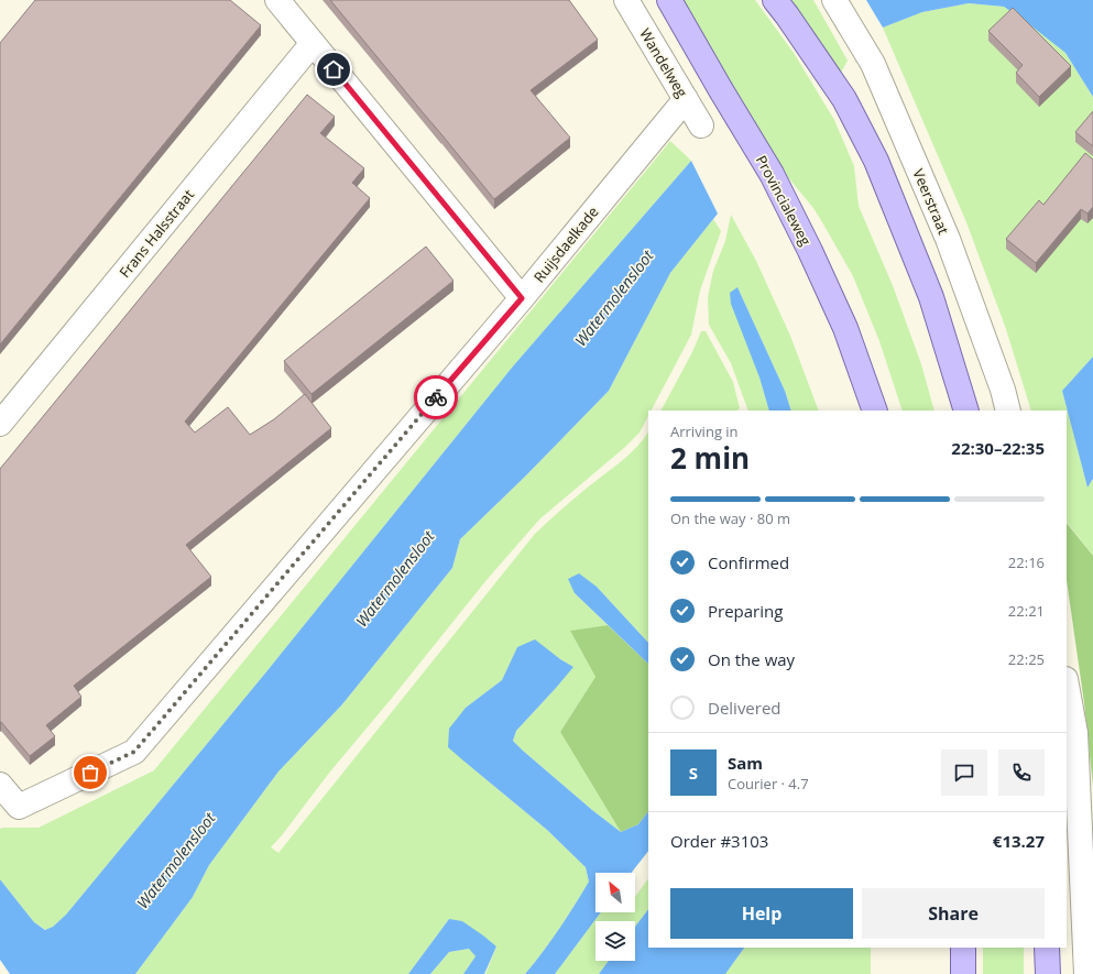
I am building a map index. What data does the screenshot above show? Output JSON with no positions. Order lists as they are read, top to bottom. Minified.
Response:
{"streets":{"main road":["Provincialeweg"],"street":["Wandelweg","Veerstraat","Frans Halsstraat","Ruijsdaelkade"]},"crossings":[["Wandelweg","Ruijsdaelkade"]],"water":["Watermolensloot"],"north":"top left","page":{"heading":["2 min","Arriving in","22:30–22:35"],"panel":["Sam","Courier · 4.7","Order #3103","€13.27"],"bar":"On the way · 80 m","list":[["Confirmed","22:16"],["Preparing","22:21"],["On the way","22:25"],"Delivered"],"round":"S","buttons":["Help","Share"]}}
